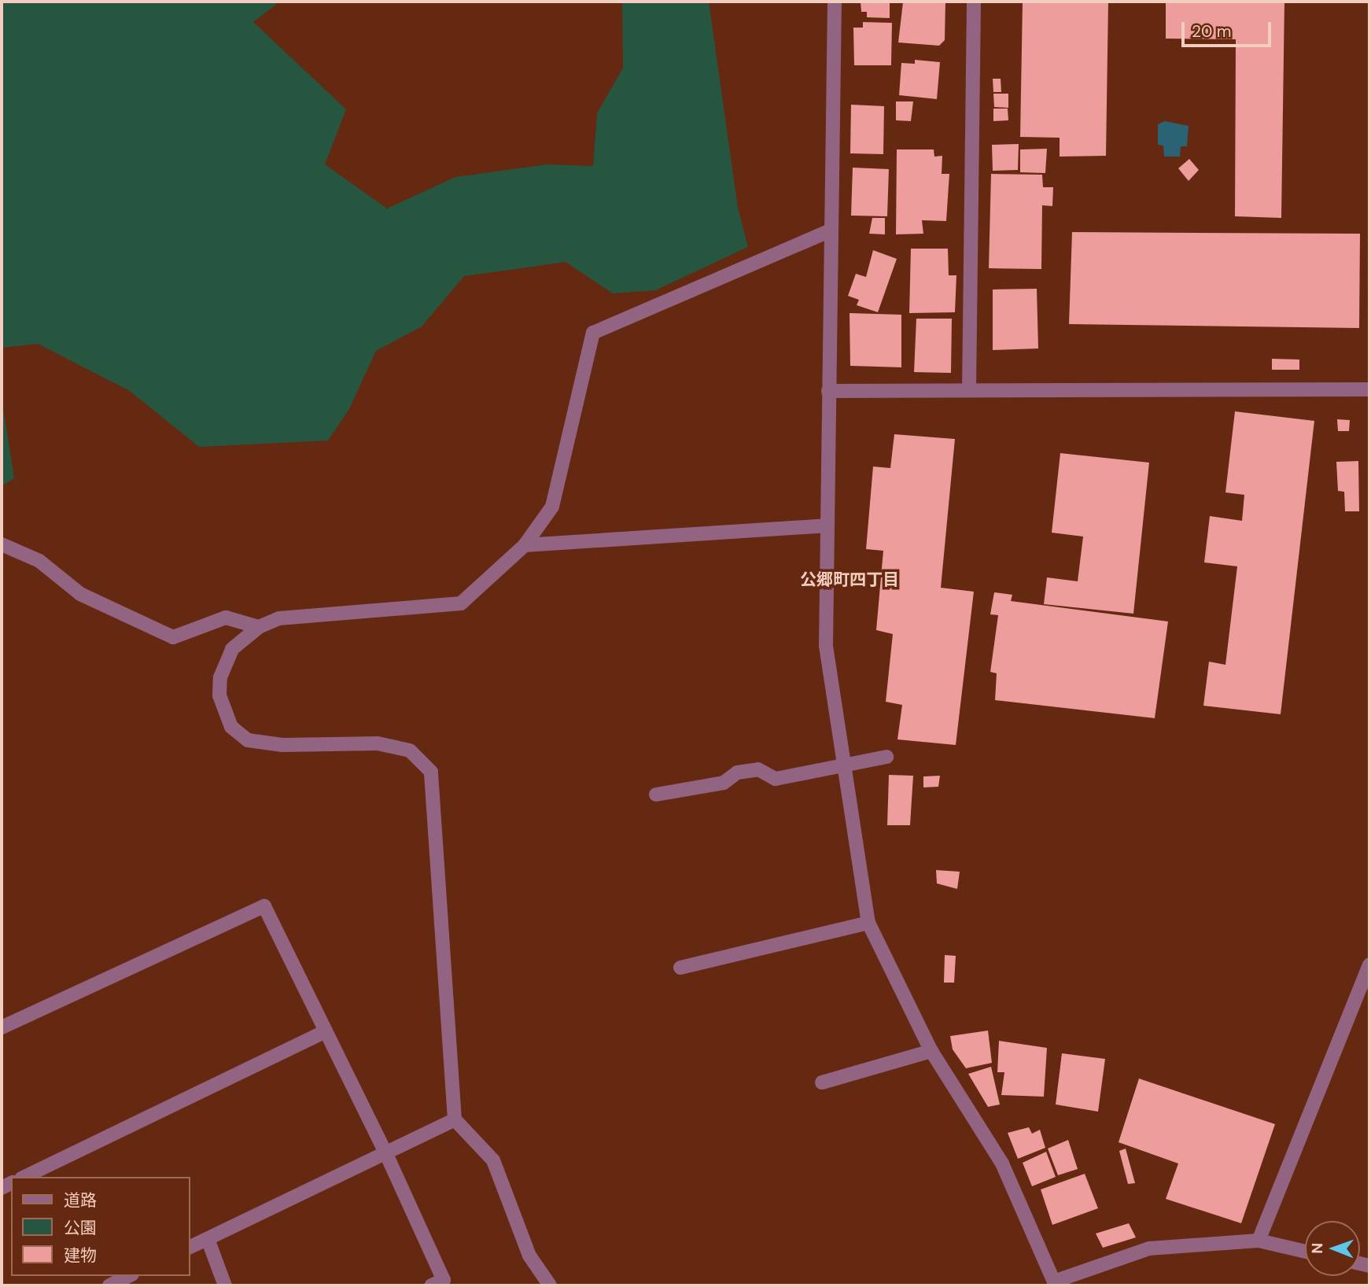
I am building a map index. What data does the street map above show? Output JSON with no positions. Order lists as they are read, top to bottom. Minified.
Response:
{"districts":["公郷町四丁目"],"legend":["道路","公園","建物"],"scale_bar":"20 m","north":"left"}
